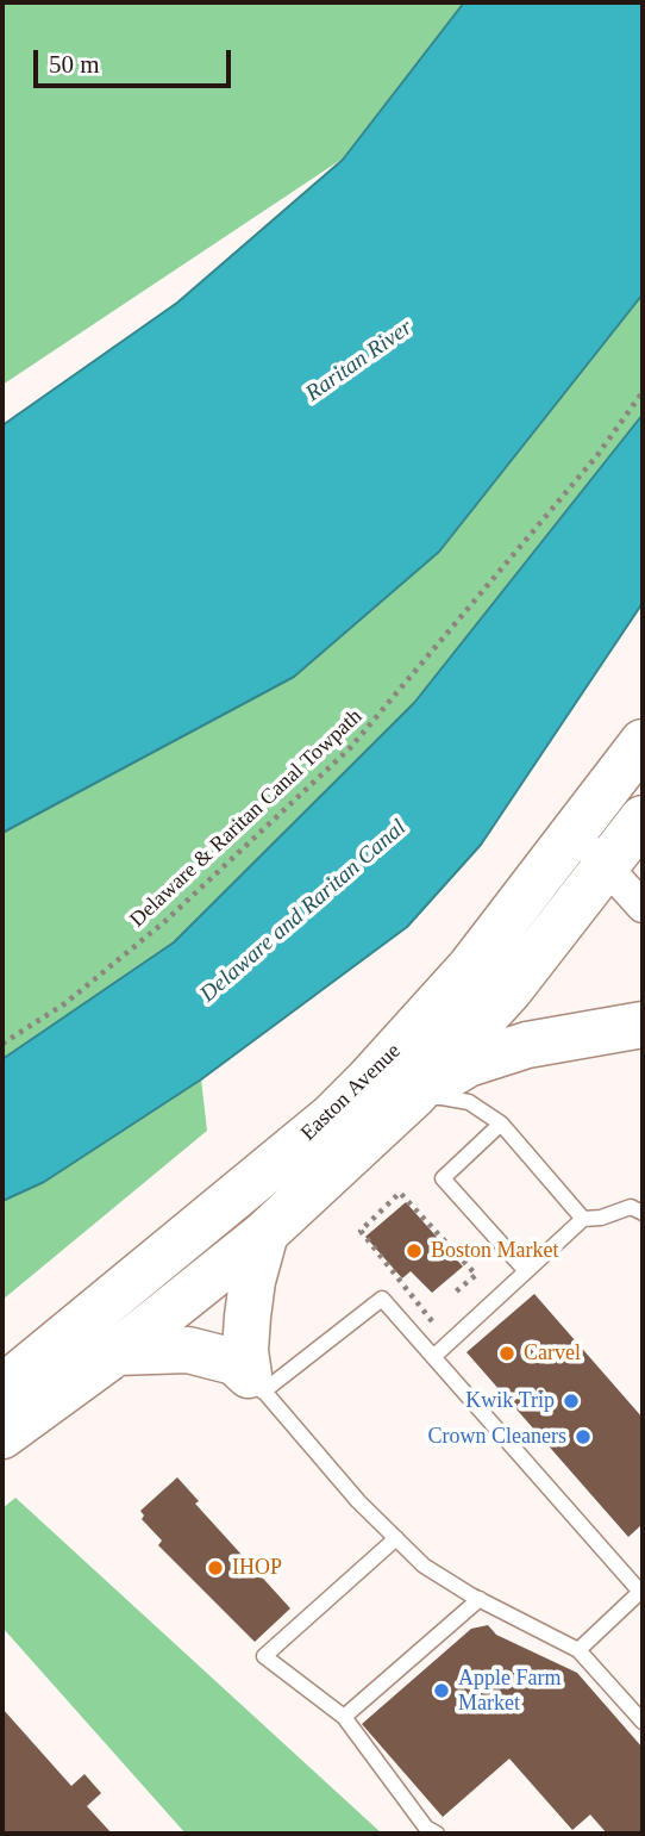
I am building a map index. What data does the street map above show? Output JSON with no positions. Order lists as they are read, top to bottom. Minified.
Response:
{"streets":{"main road":["Easton Avenue"],"path":["Delaware & Raritan Canal Towpath"]},"water":["Raritan River","Delaware and Raritan Canal"],"places":["Boston Market","Carvel","Kwik Trip","Crown Cleaners","IHOP","Apple Farm Market"],"scale_bar":"50 m"}
